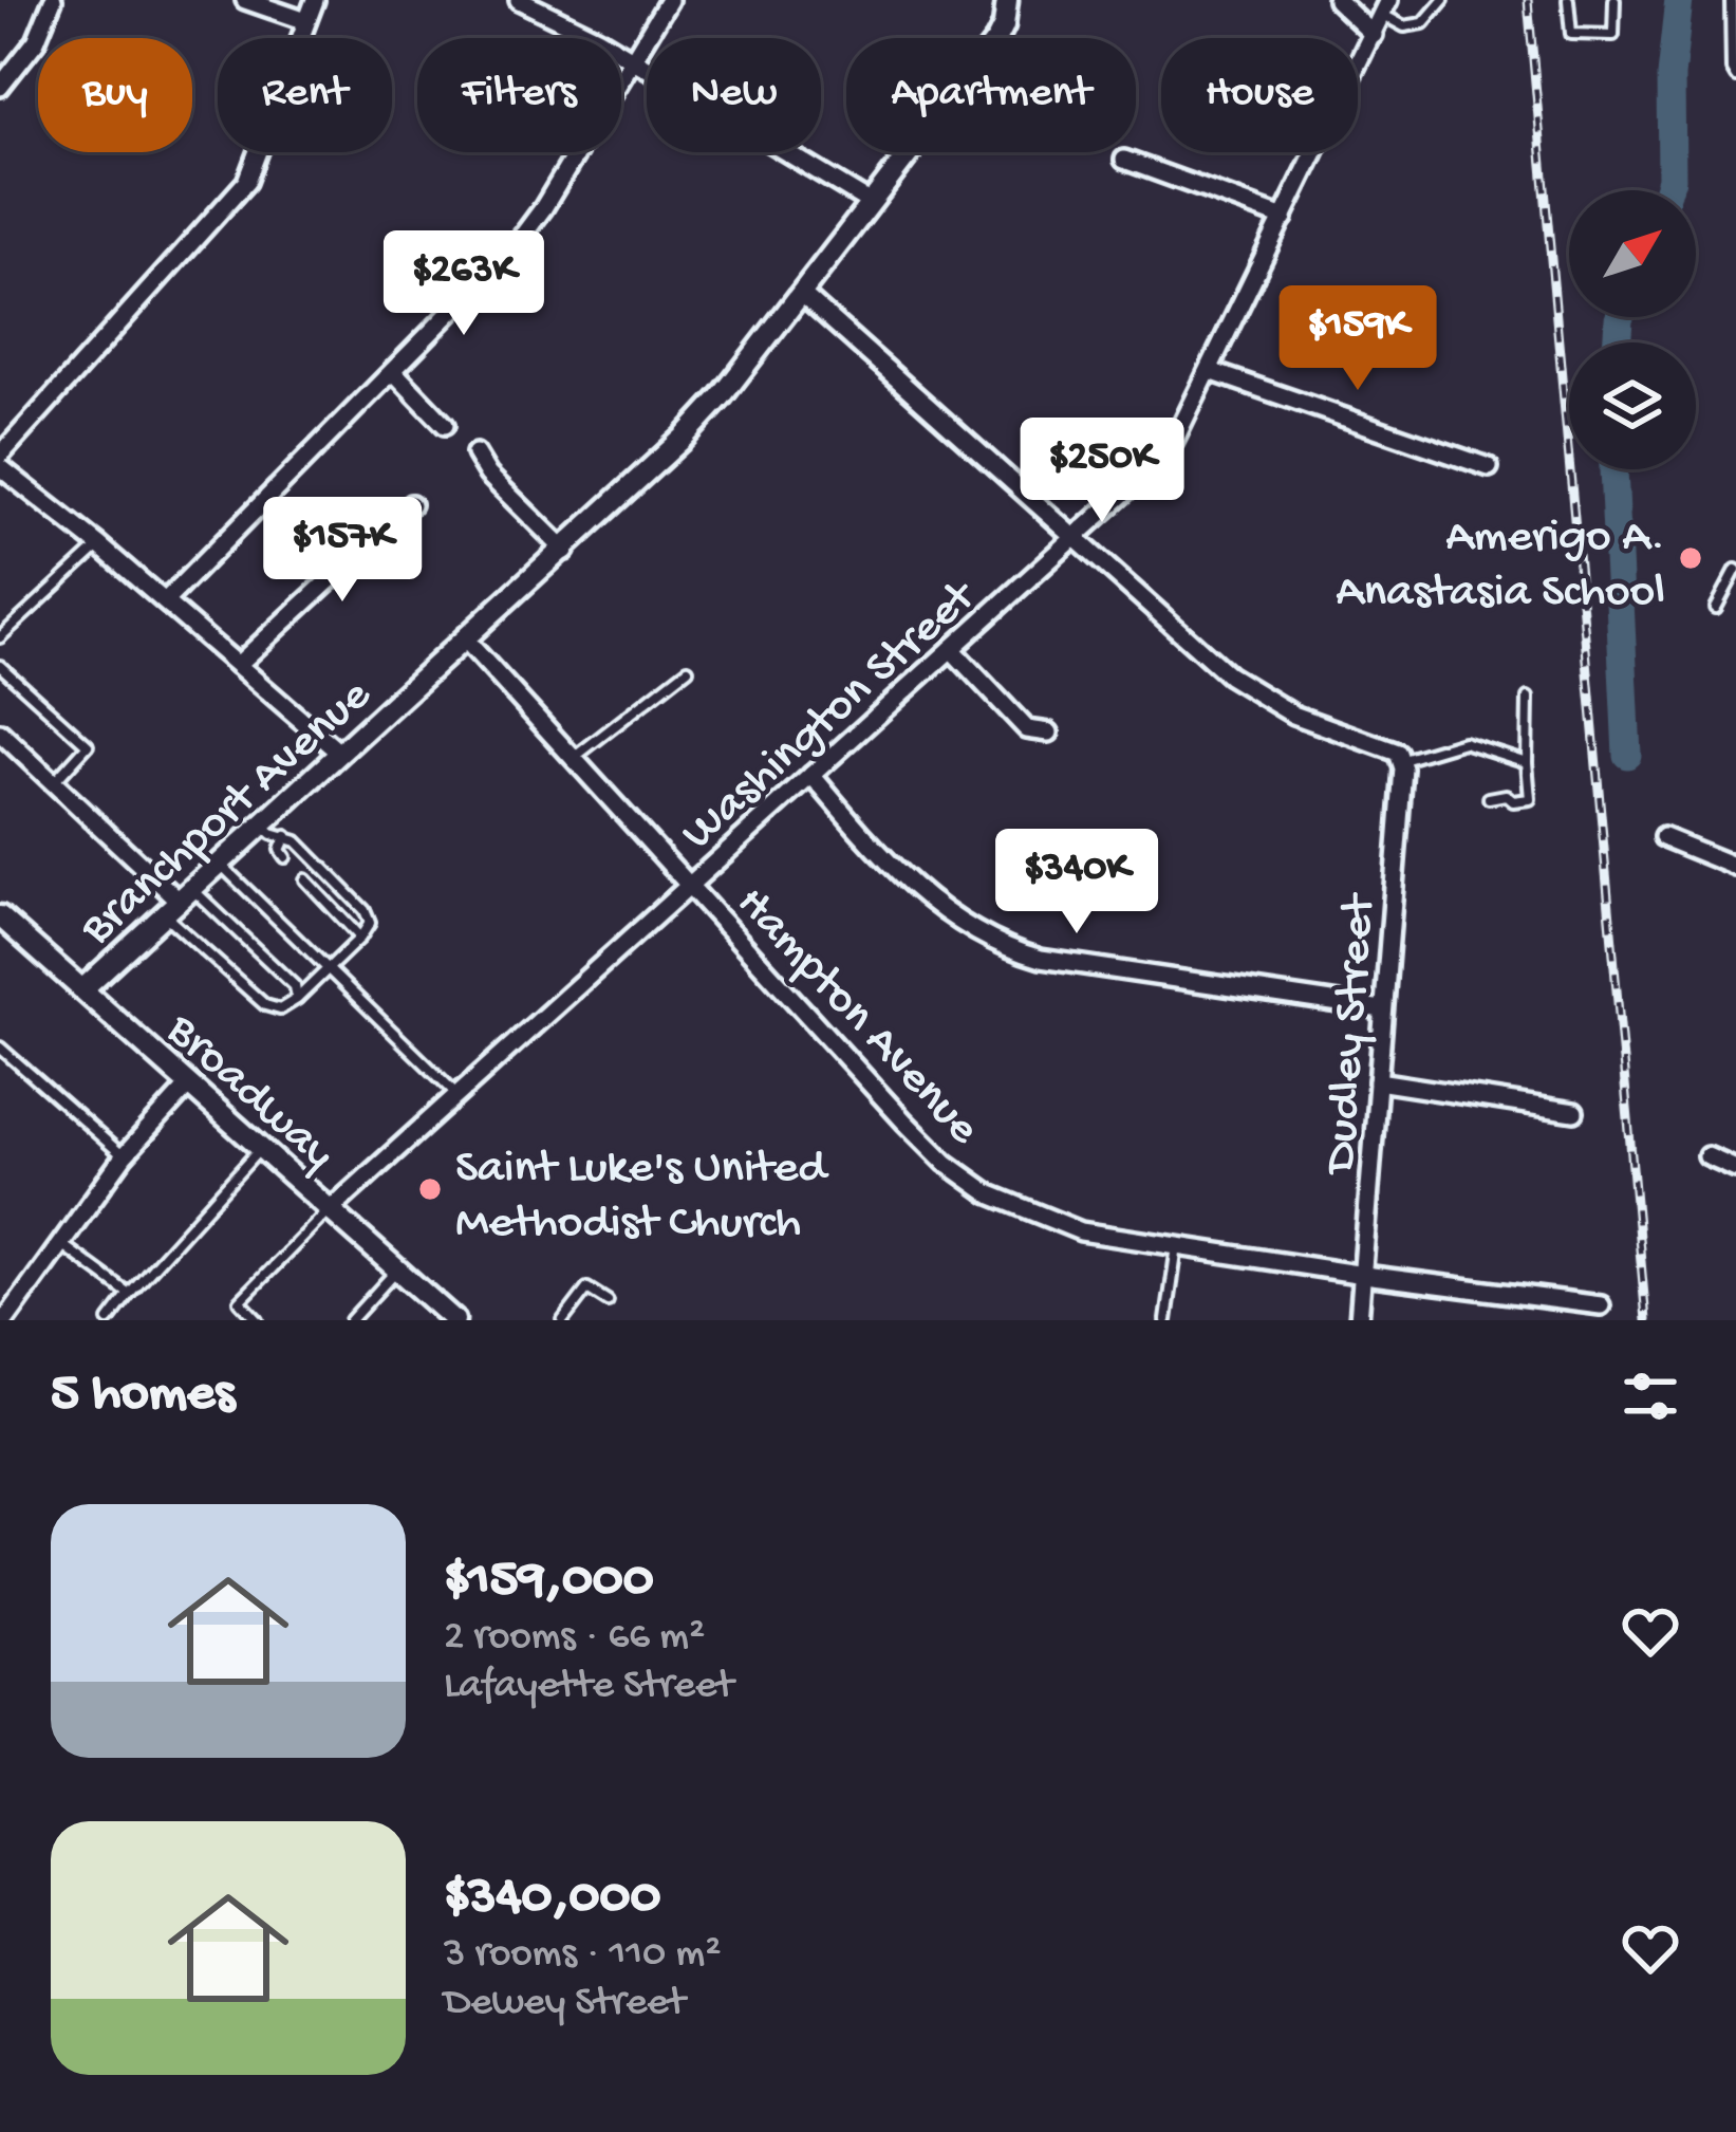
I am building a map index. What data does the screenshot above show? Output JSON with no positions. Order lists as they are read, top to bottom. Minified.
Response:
{"streets":{"street":["Washington Street","Branchport Avenue","Hampton Avenue","Dudley Street","Broadway"]},"crossings":[["Washington Street","Hampton Avenue"],["Washington Street","Broadway"],["Branchport Avenue","Hampton Avenue"],["Branchport Avenue","Broadway"],["Hampton Avenue","Dudley Street"]],"places":["Amerigo A. Anastasia School","Saint Luke's United Methodist Church"],"north":"top right","page":{"chip":["Buy","Rent","Filters","New","Apartment","House"],"price":["$263K","$159K","$250K","$157K","$340K"],"heading":"5 homes","list":[{"name":"$159,000","note":"2 rooms · 66 m² · Lafayette Street"},{"name":"$340,000","note":"3 rooms · 110 m² · Dewey Street"}]}}
